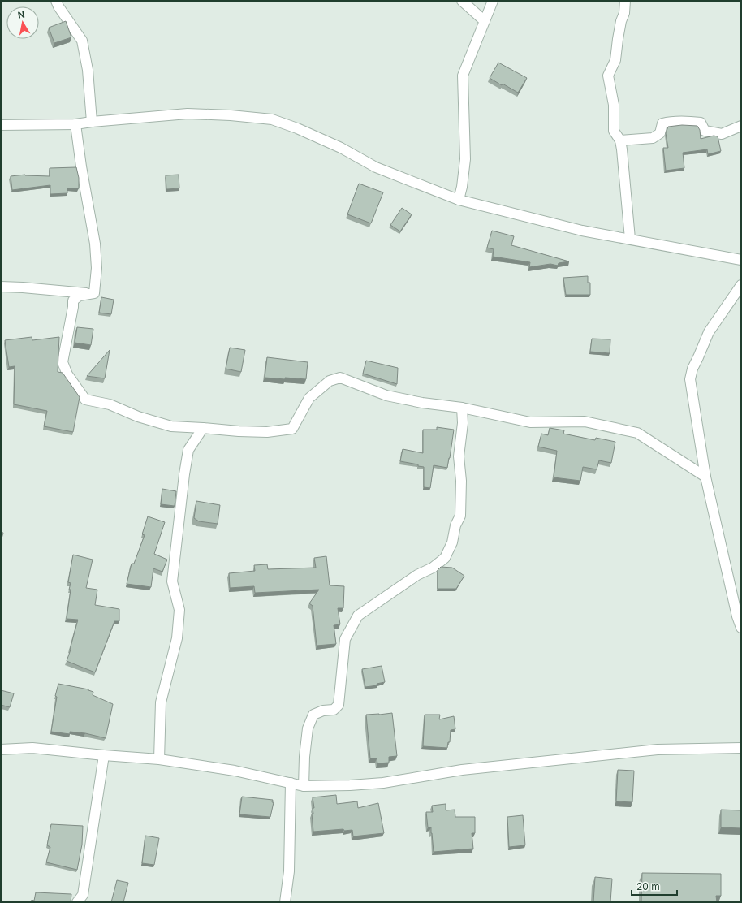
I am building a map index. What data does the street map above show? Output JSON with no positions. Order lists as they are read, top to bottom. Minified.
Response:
{"scale_bar":"20 m","north":"top"}
